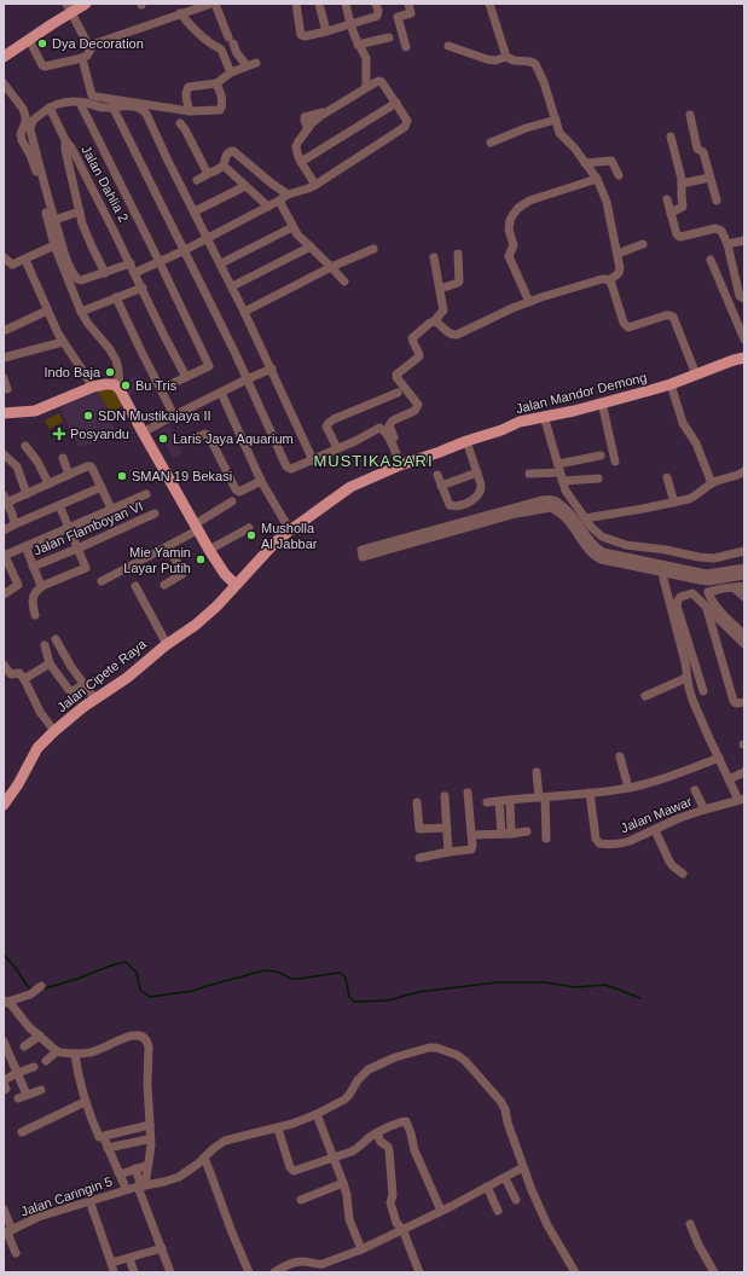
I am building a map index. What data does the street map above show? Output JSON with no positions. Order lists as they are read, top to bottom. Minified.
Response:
{"streets":{"main road":["Jalan Mandor Demong","Jalan Cipete Raya"],"street":["Jalan Dahlia 2","Jalan Flamboyan VI","Jalan Mawar","Jalan Caringin 5"]},"crossings":[["Jalan Mandor Demong","Jalan Cipete Raya"]],"districts":["MUSTIKASARI"],"places":{"other":["Dya Decoration","Indo Baja","Bu Tris","SDN Mustikajaya II","Laris Jaya Aquarium","SMAN 19 Bekasi","Musholla Al Jabbar","Mie Yamin Layar Putih"],"health":["Posyandu"]}}
